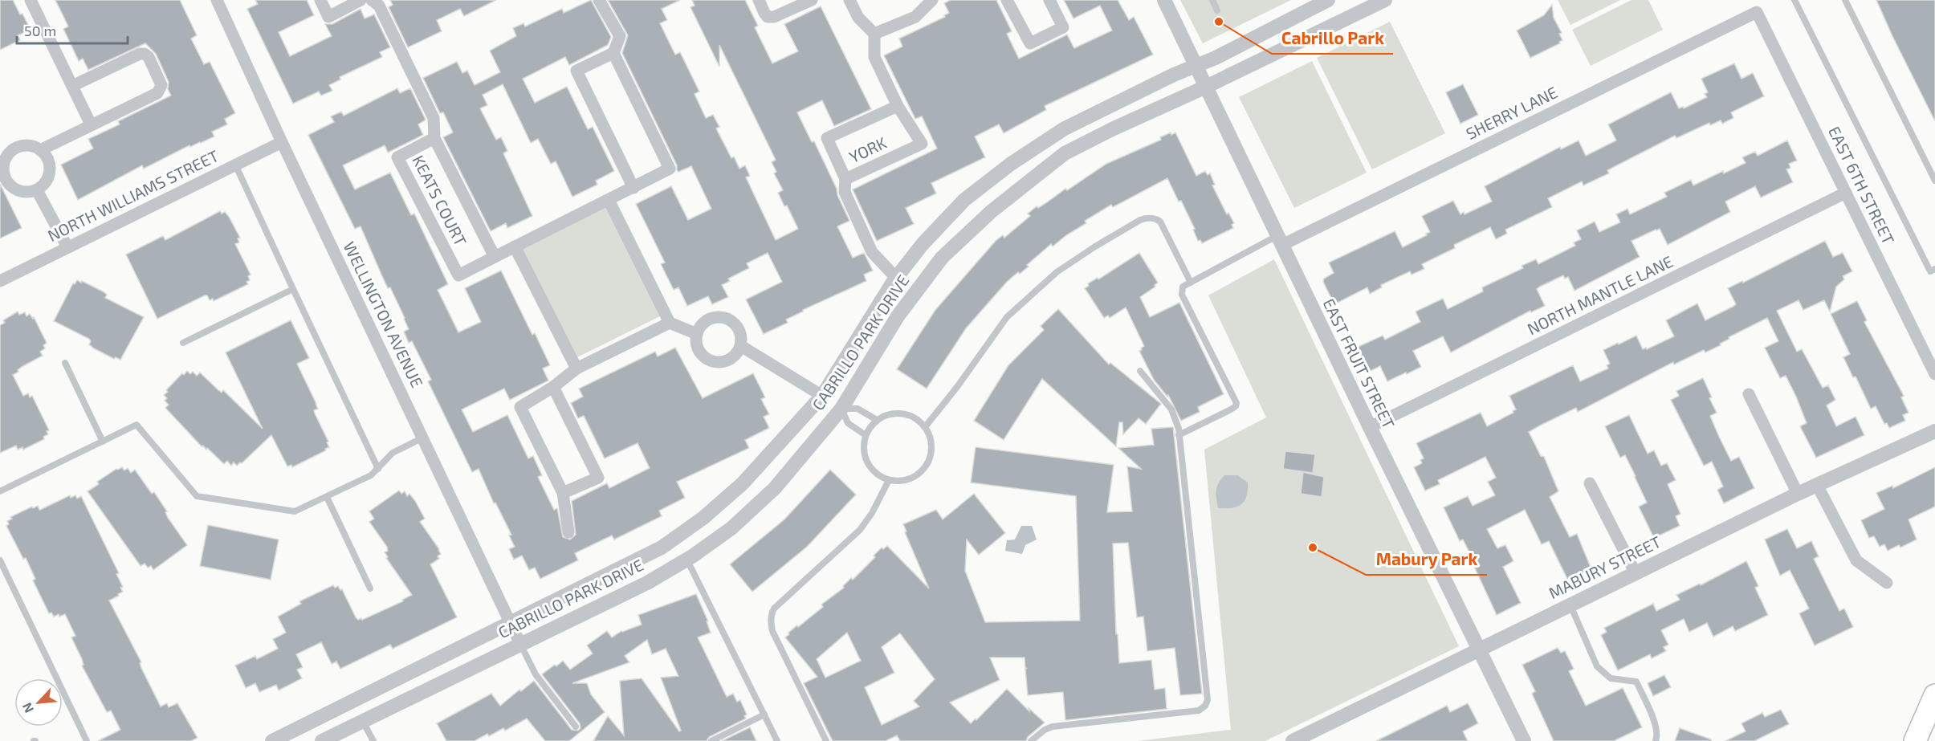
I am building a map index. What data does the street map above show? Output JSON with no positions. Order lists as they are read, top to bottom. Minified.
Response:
{"streets":{"street":["SHERRY LANE","YORK","EAST 6TH STREET","NORTH WILLIAMS STREET","KEATS COURT","NORTH MANTLE LANE","WELLINGTON AVENUE","CABRILLO PARK DRIVE","EAST FRUIT STREET","MABURY STREET"]},"crossings":[["SHERRY LANE","EAST 6TH STREET"],["SHERRY LANE","EAST FRUIT STREET"],["EAST 6TH STREET","NORTH MANTLE LANE"],["NORTH WILLIAMS STREET","WELLINGTON AVENUE"],["NORTH MANTLE LANE","EAST FRUIT STREET"],["WELLINGTON AVENUE","CABRILLO PARK DRIVE"],["CABRILLO PARK DRIVE","EAST FRUIT STREET"],["EAST FRUIT STREET","MABURY STREET"]],"places":["Cabrillo Park","Mabury Park"],"scale_bar":"50 m","north":"bottom left"}
